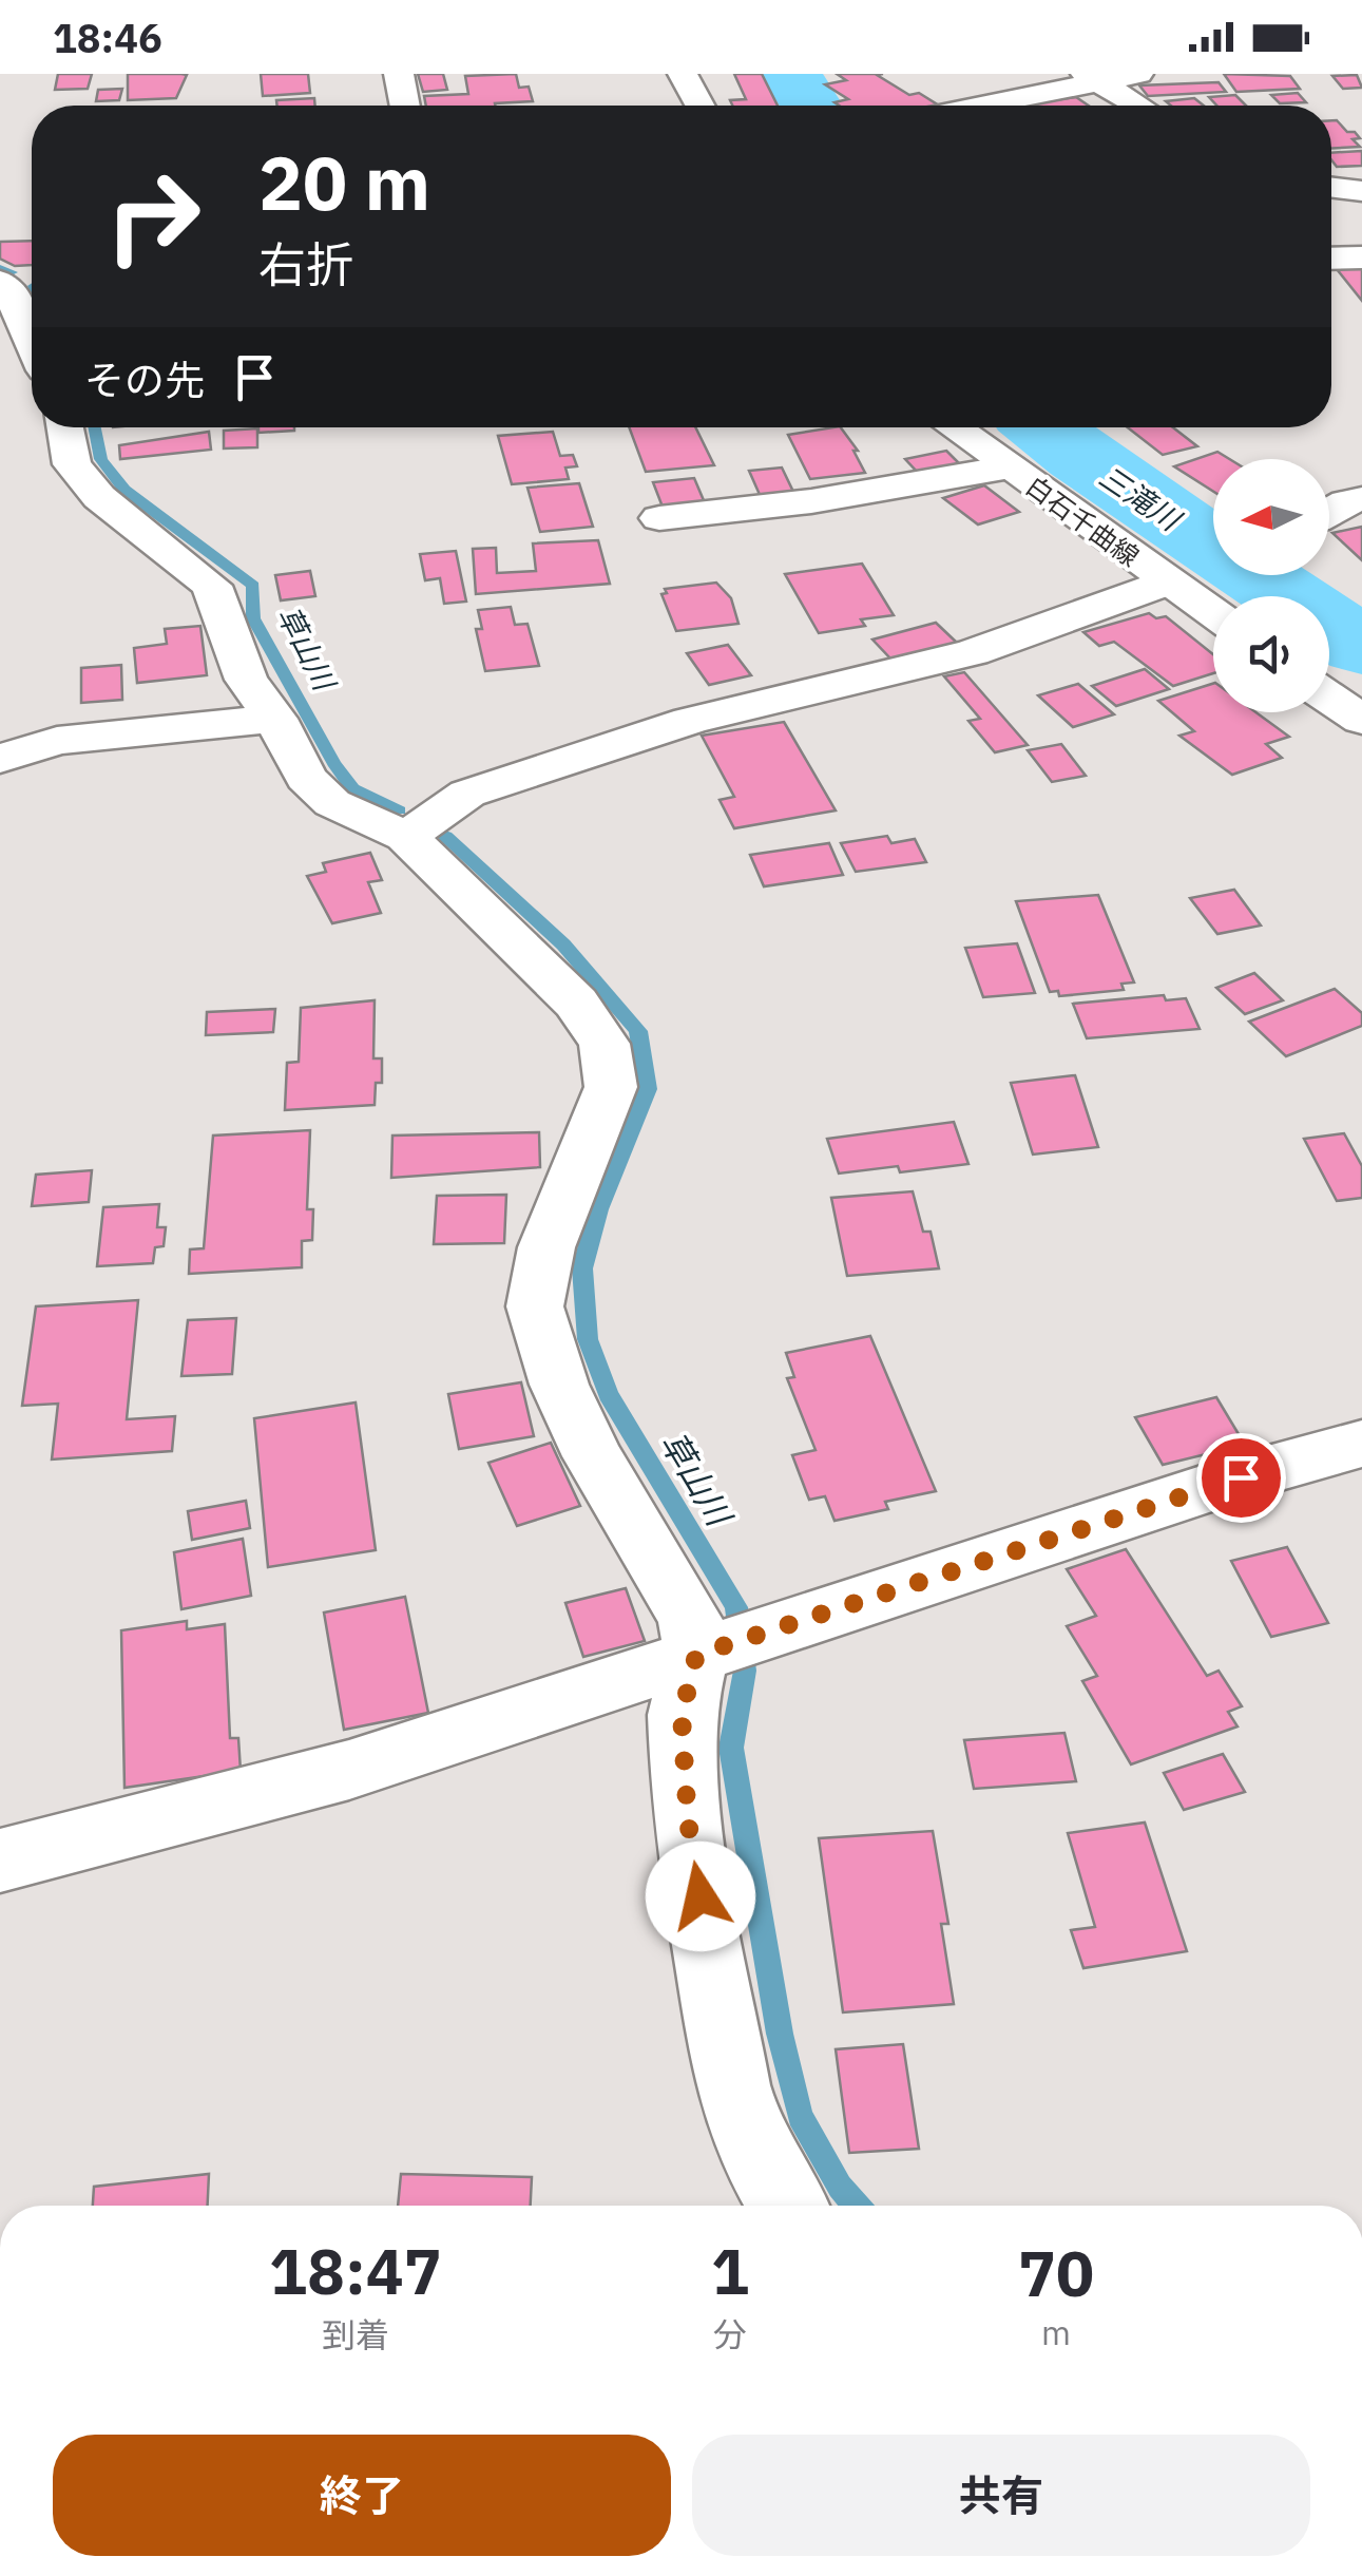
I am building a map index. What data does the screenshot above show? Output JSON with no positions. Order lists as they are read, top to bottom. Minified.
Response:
{"streets":{"street":["白石千曲線"]},"water":["三滝川","草山川"],"north":"left","page":{"status":"18:46","turn":["20 m","右折"],"then":"その先","eta":["18:47","到着","1","分","70","m"],"buttons":["終了","共有"]}}
